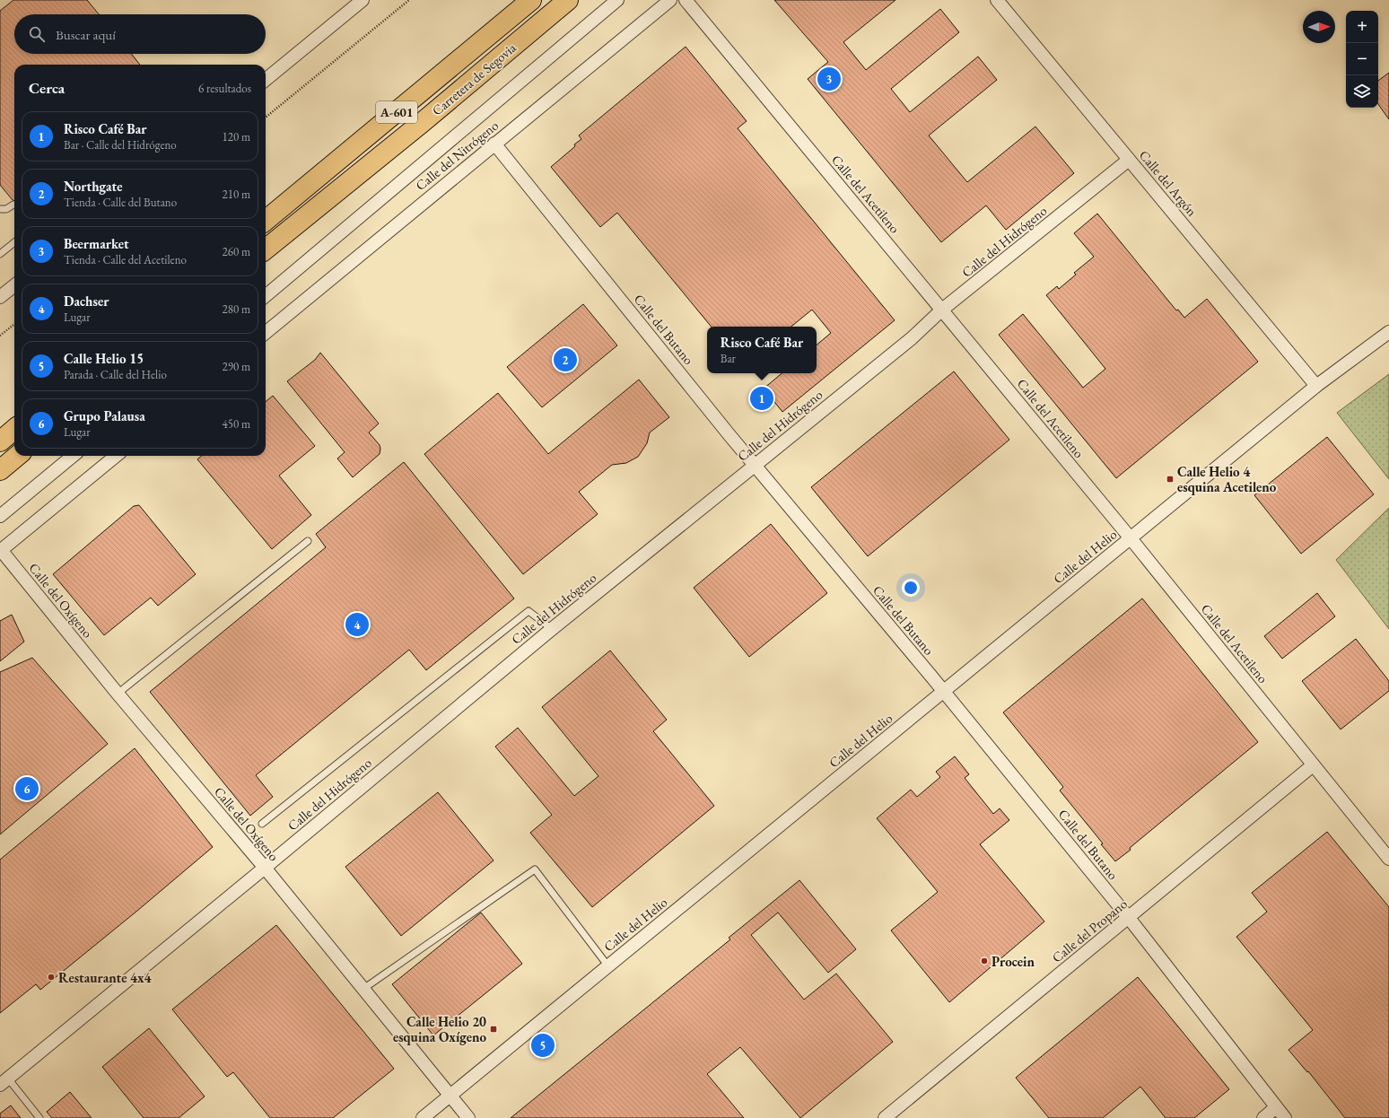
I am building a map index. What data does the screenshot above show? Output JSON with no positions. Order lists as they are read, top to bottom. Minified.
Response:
{"streets":{"highway":["Carretera de Segovia","A-601"],"street":["Calle del Nitrógeno","Calle del Argón","Calle del Acetileno","Calle del Hidrógeno","Calle del Butano","Calle del Helio","Calle del Oxígeno","Calle del Propano"]},"crossings":[["Calle del Nitrógeno","Calle del Butano"],["Calle del Argón","Calle del Hidrógeno"],["Calle del Argón","Calle del Helio"],["Calle del Acetileno","Calle del Hidrógeno"],["Calle del Acetileno","Calle del Helio"],["Calle del Acetileno","Calle del Propano"],["Calle del Hidrógeno","Calle del Butano"],["Calle del Hidrógeno","Calle del Oxígeno"],["Calle del Butano","Calle del Helio"],["Calle del Butano","Calle del Propano"],["Calle del Helio","Calle del Oxígeno"]],"places":{"transit":["Calle Helio 4 esquina Acetileno","Calle Helio 20 esquina Oxígeno"],"other":["Procein","Restaurante 4x4"]},"north":"right","page":{"map_buttons":["+","−"],"search":"Buscar aquí","heading":["Cerca","6 resultados"],"pins":["3","2","1","4","6","5"],"list":[{"mark":"1","name":"Risco Café Bar","note":"Bar · Calle del Hidrógeno","value":"120 m"},{"mark":"2","name":"Northgate","note":"Tienda · Calle del Butano","value":"210 m"},{"mark":"3","name":"Beermarket","note":"Tienda · Calle del Acetileno","value":"260 m"},{"mark":"4","name":"Dachser","note":"Lugar","value":"280 m"},{"mark":"5","name":"Calle Helio 15","note":"Parada · Calle del Helio","value":"290 m"},{"mark":"6","name":"Grupo Palausa","note":"Lugar","value":"450 m"}],"popup":["Risco Café Bar","Bar"]}}
